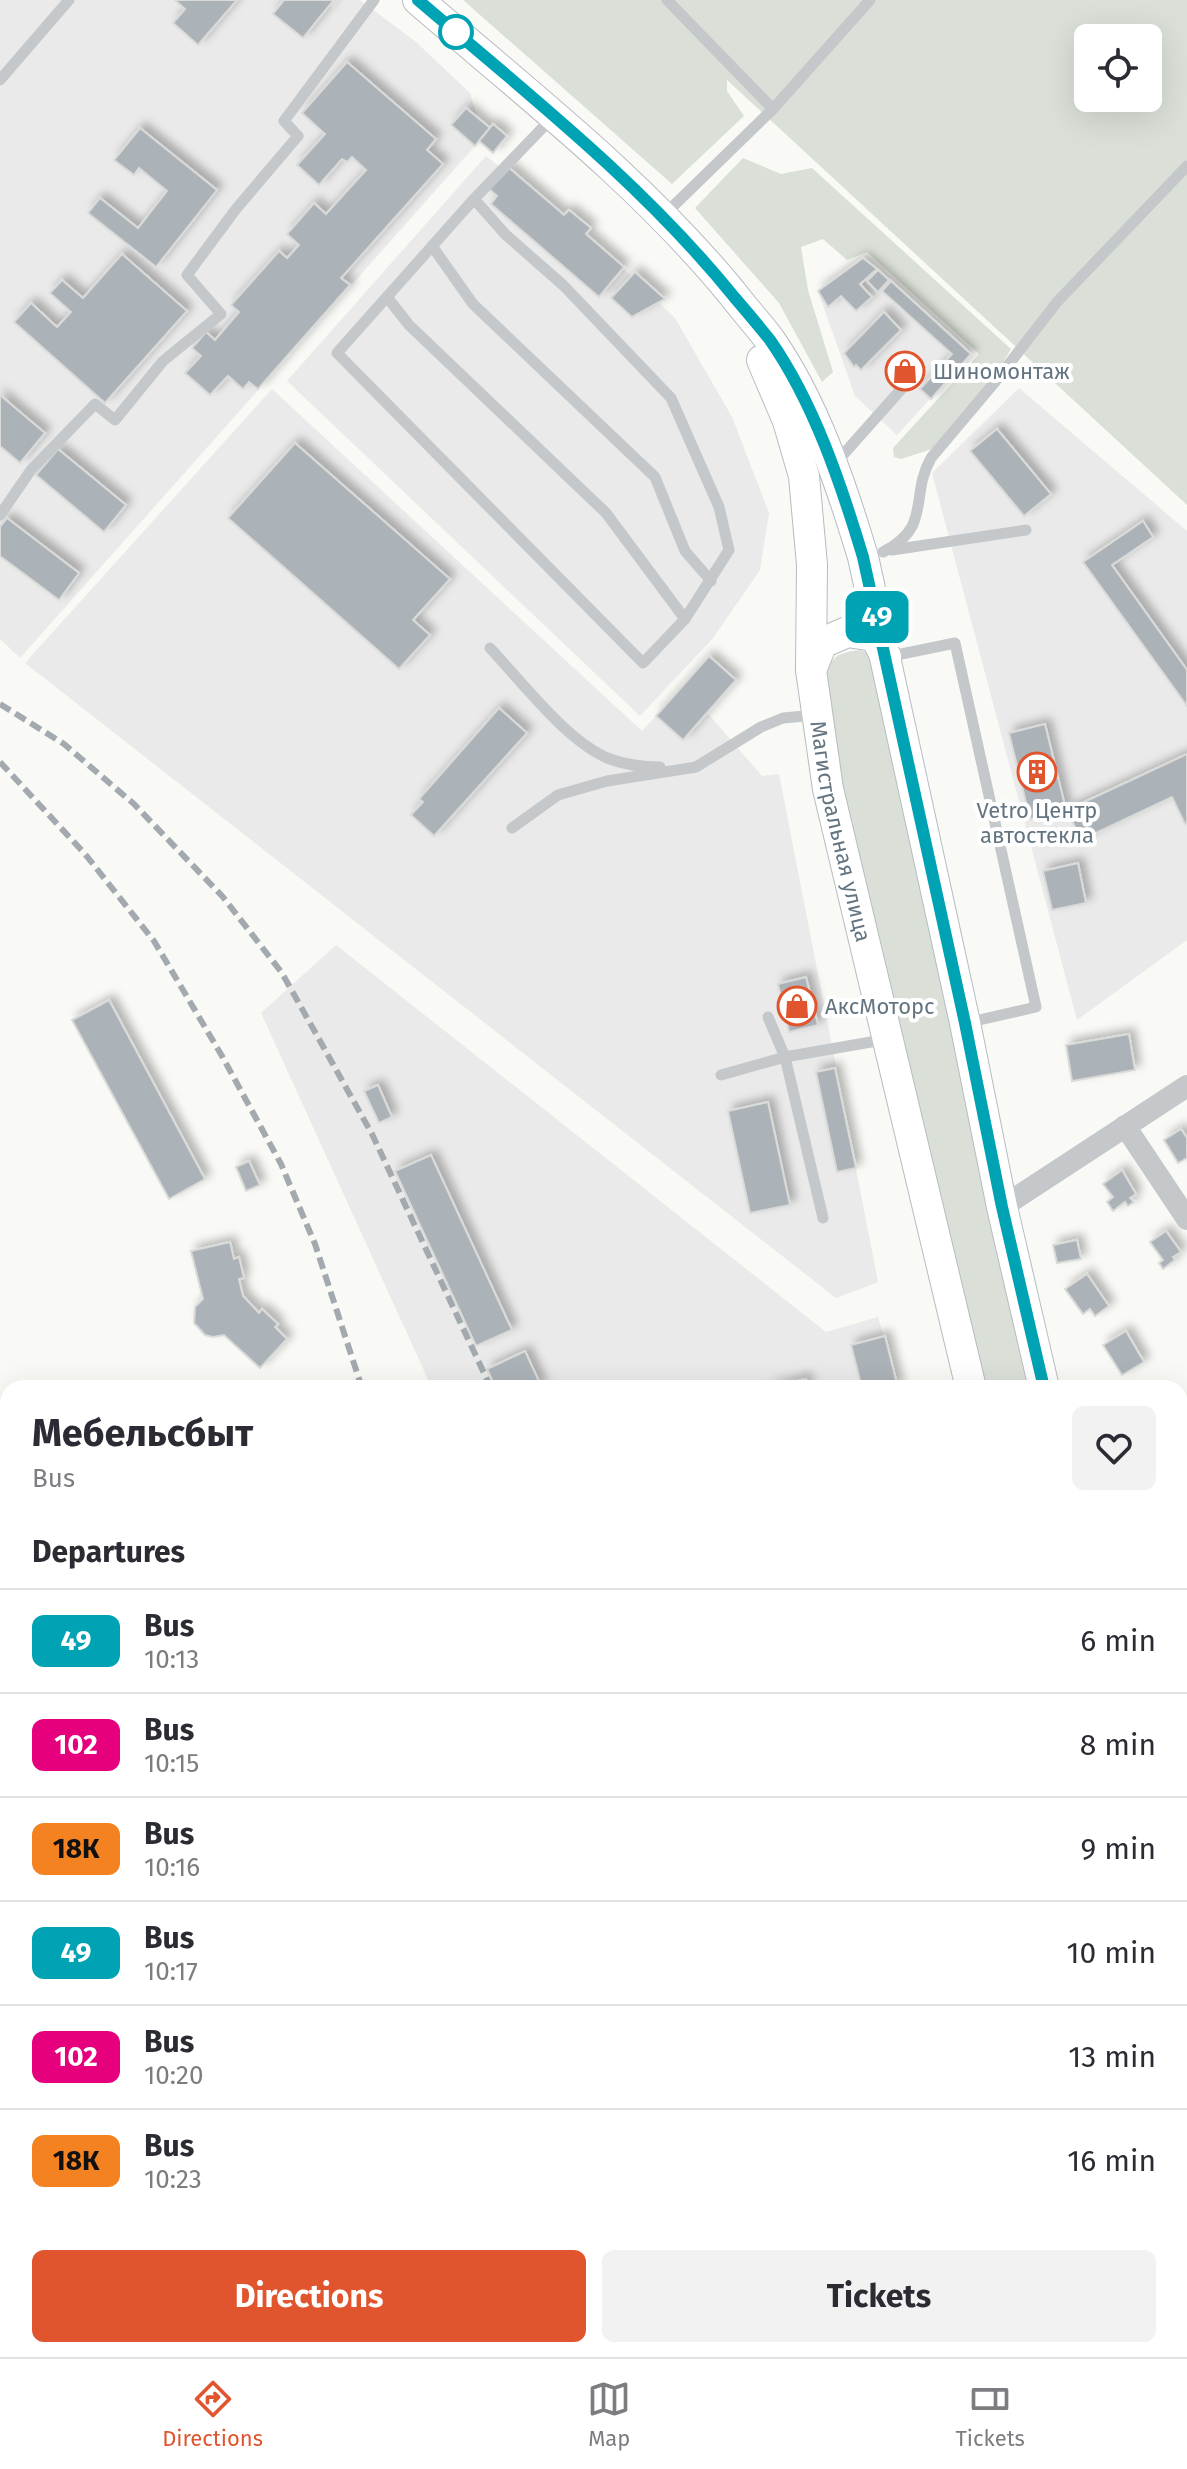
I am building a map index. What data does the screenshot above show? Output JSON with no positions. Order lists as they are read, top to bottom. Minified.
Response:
{"streets":{"main road":["Магистральная улица"]},"places":{"shop":["Шиномонтаж","АксМоторс"],"building":["Vetro Центр автостекла"]},"lines":["bus line 49"],"page":{"on_map":"49","heading":[["Мебельсбыт","Bus"],"Departures"],"list":[{"mark":"49","name":"Bus","note":"10:13","value":"6 min"},{"mark":"102","name":"Bus","note":"10:15","value":"8 min"},{"mark":"18К","name":"Bus","note":"10:16","value":"9 min"},{"mark":"49","name":"Bus","note":"10:17","value":"10 min"},{"mark":"102","name":"Bus","note":"10:20","value":"13 min"},{"mark":"18К","name":"Bus","note":"10:23","value":"16 min"}],"buttons":["Directions","Tickets"],"tabs":["Directions","Map","Tickets"]}}
